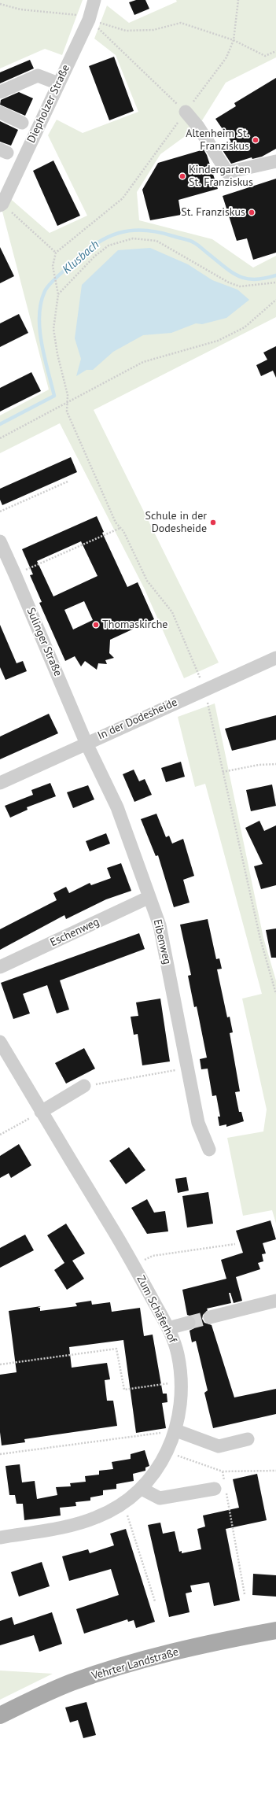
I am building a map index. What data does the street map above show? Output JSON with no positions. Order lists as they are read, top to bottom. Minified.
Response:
{"streets":{"main road":["Vehrter Landstraße"],"street":["Diepholzer Straße","Sulinger Straße","In der Dodesheide","Eschenweg","Eibenweg","Zum Schäferhof"]},"crossings":[["Sulinger Straße","In der Dodesheide"],["Sulinger Straße","Eibenweg"],["In der Dodesheide","Eibenweg"],["Eschenweg","Eibenweg"]],"water":["Klusbach"],"places":["Altenheim St. Franziskus","Kindergarten St. Franziskus","St. Franziskus","Schule in der Dodesheide","Thomaskirche"]}
